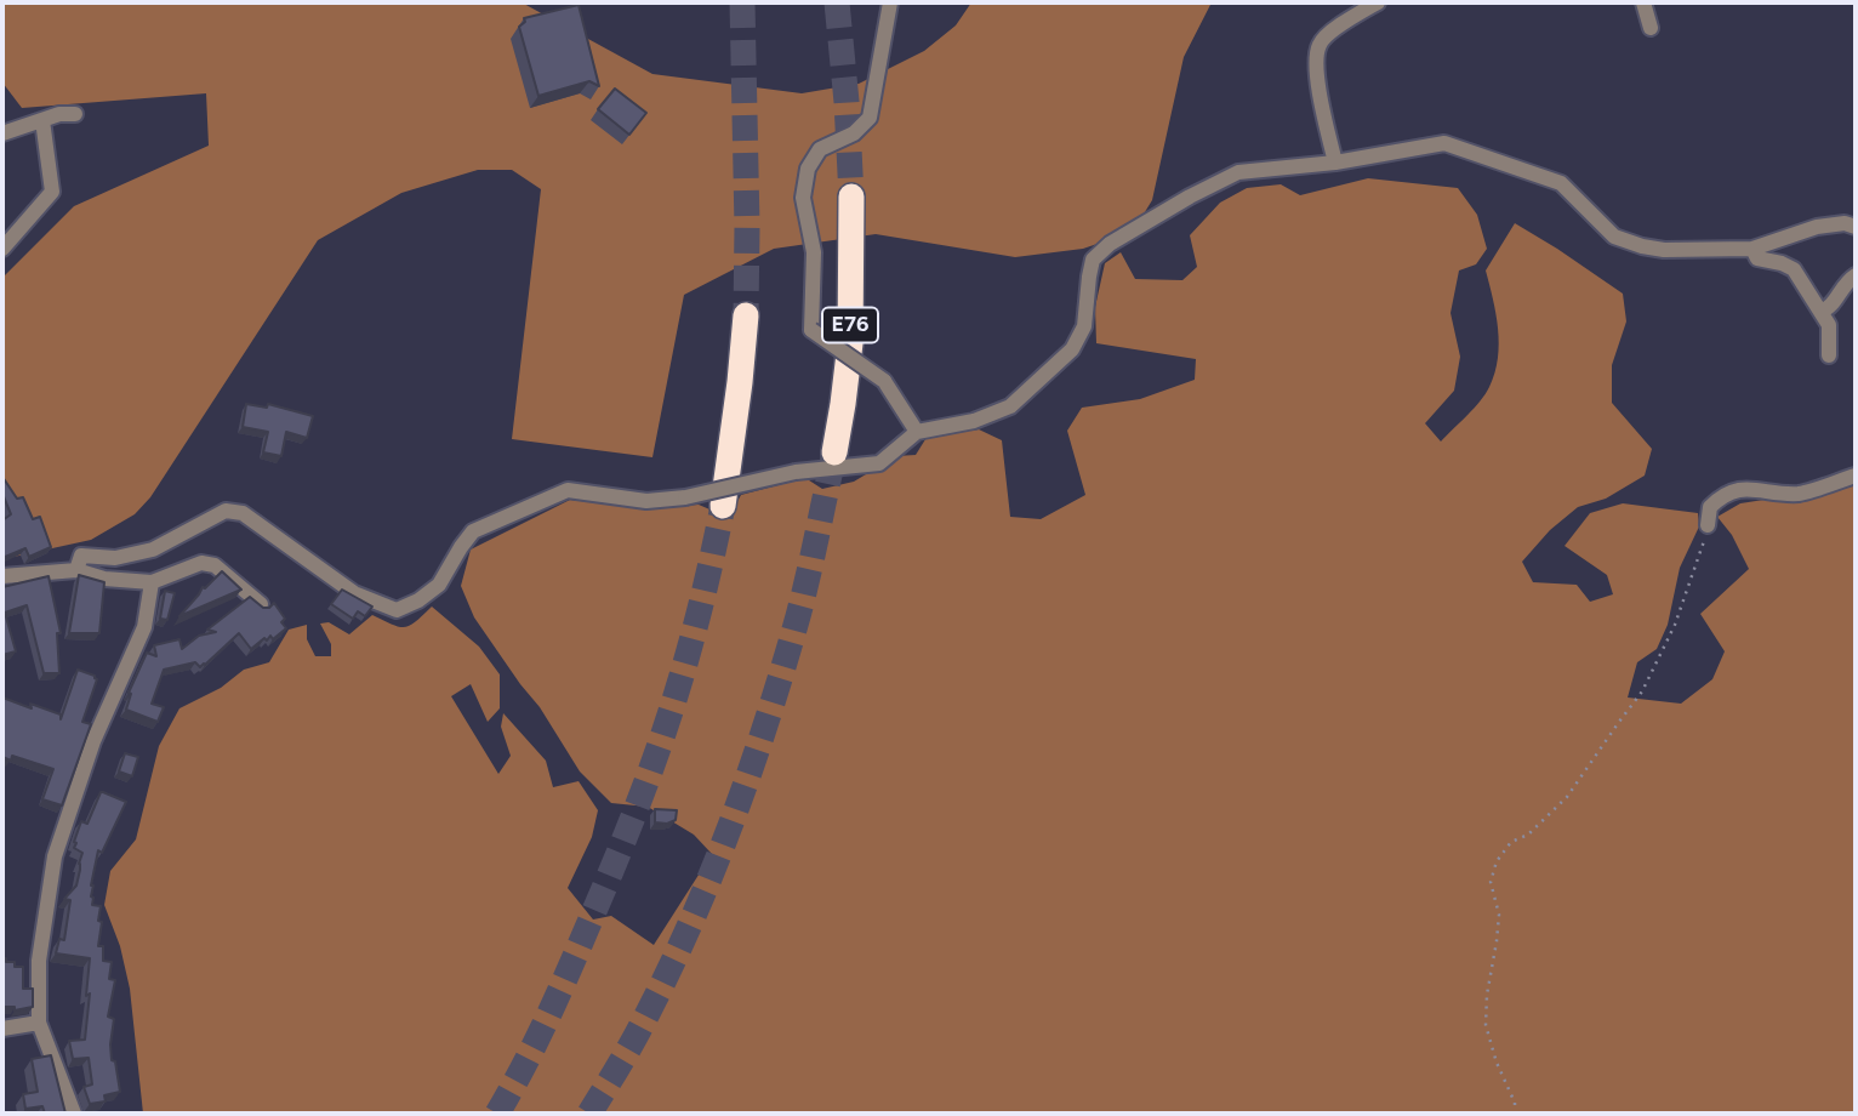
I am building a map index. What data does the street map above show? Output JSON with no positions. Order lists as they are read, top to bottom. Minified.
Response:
{"streets":{"highway":["E76"]}}
